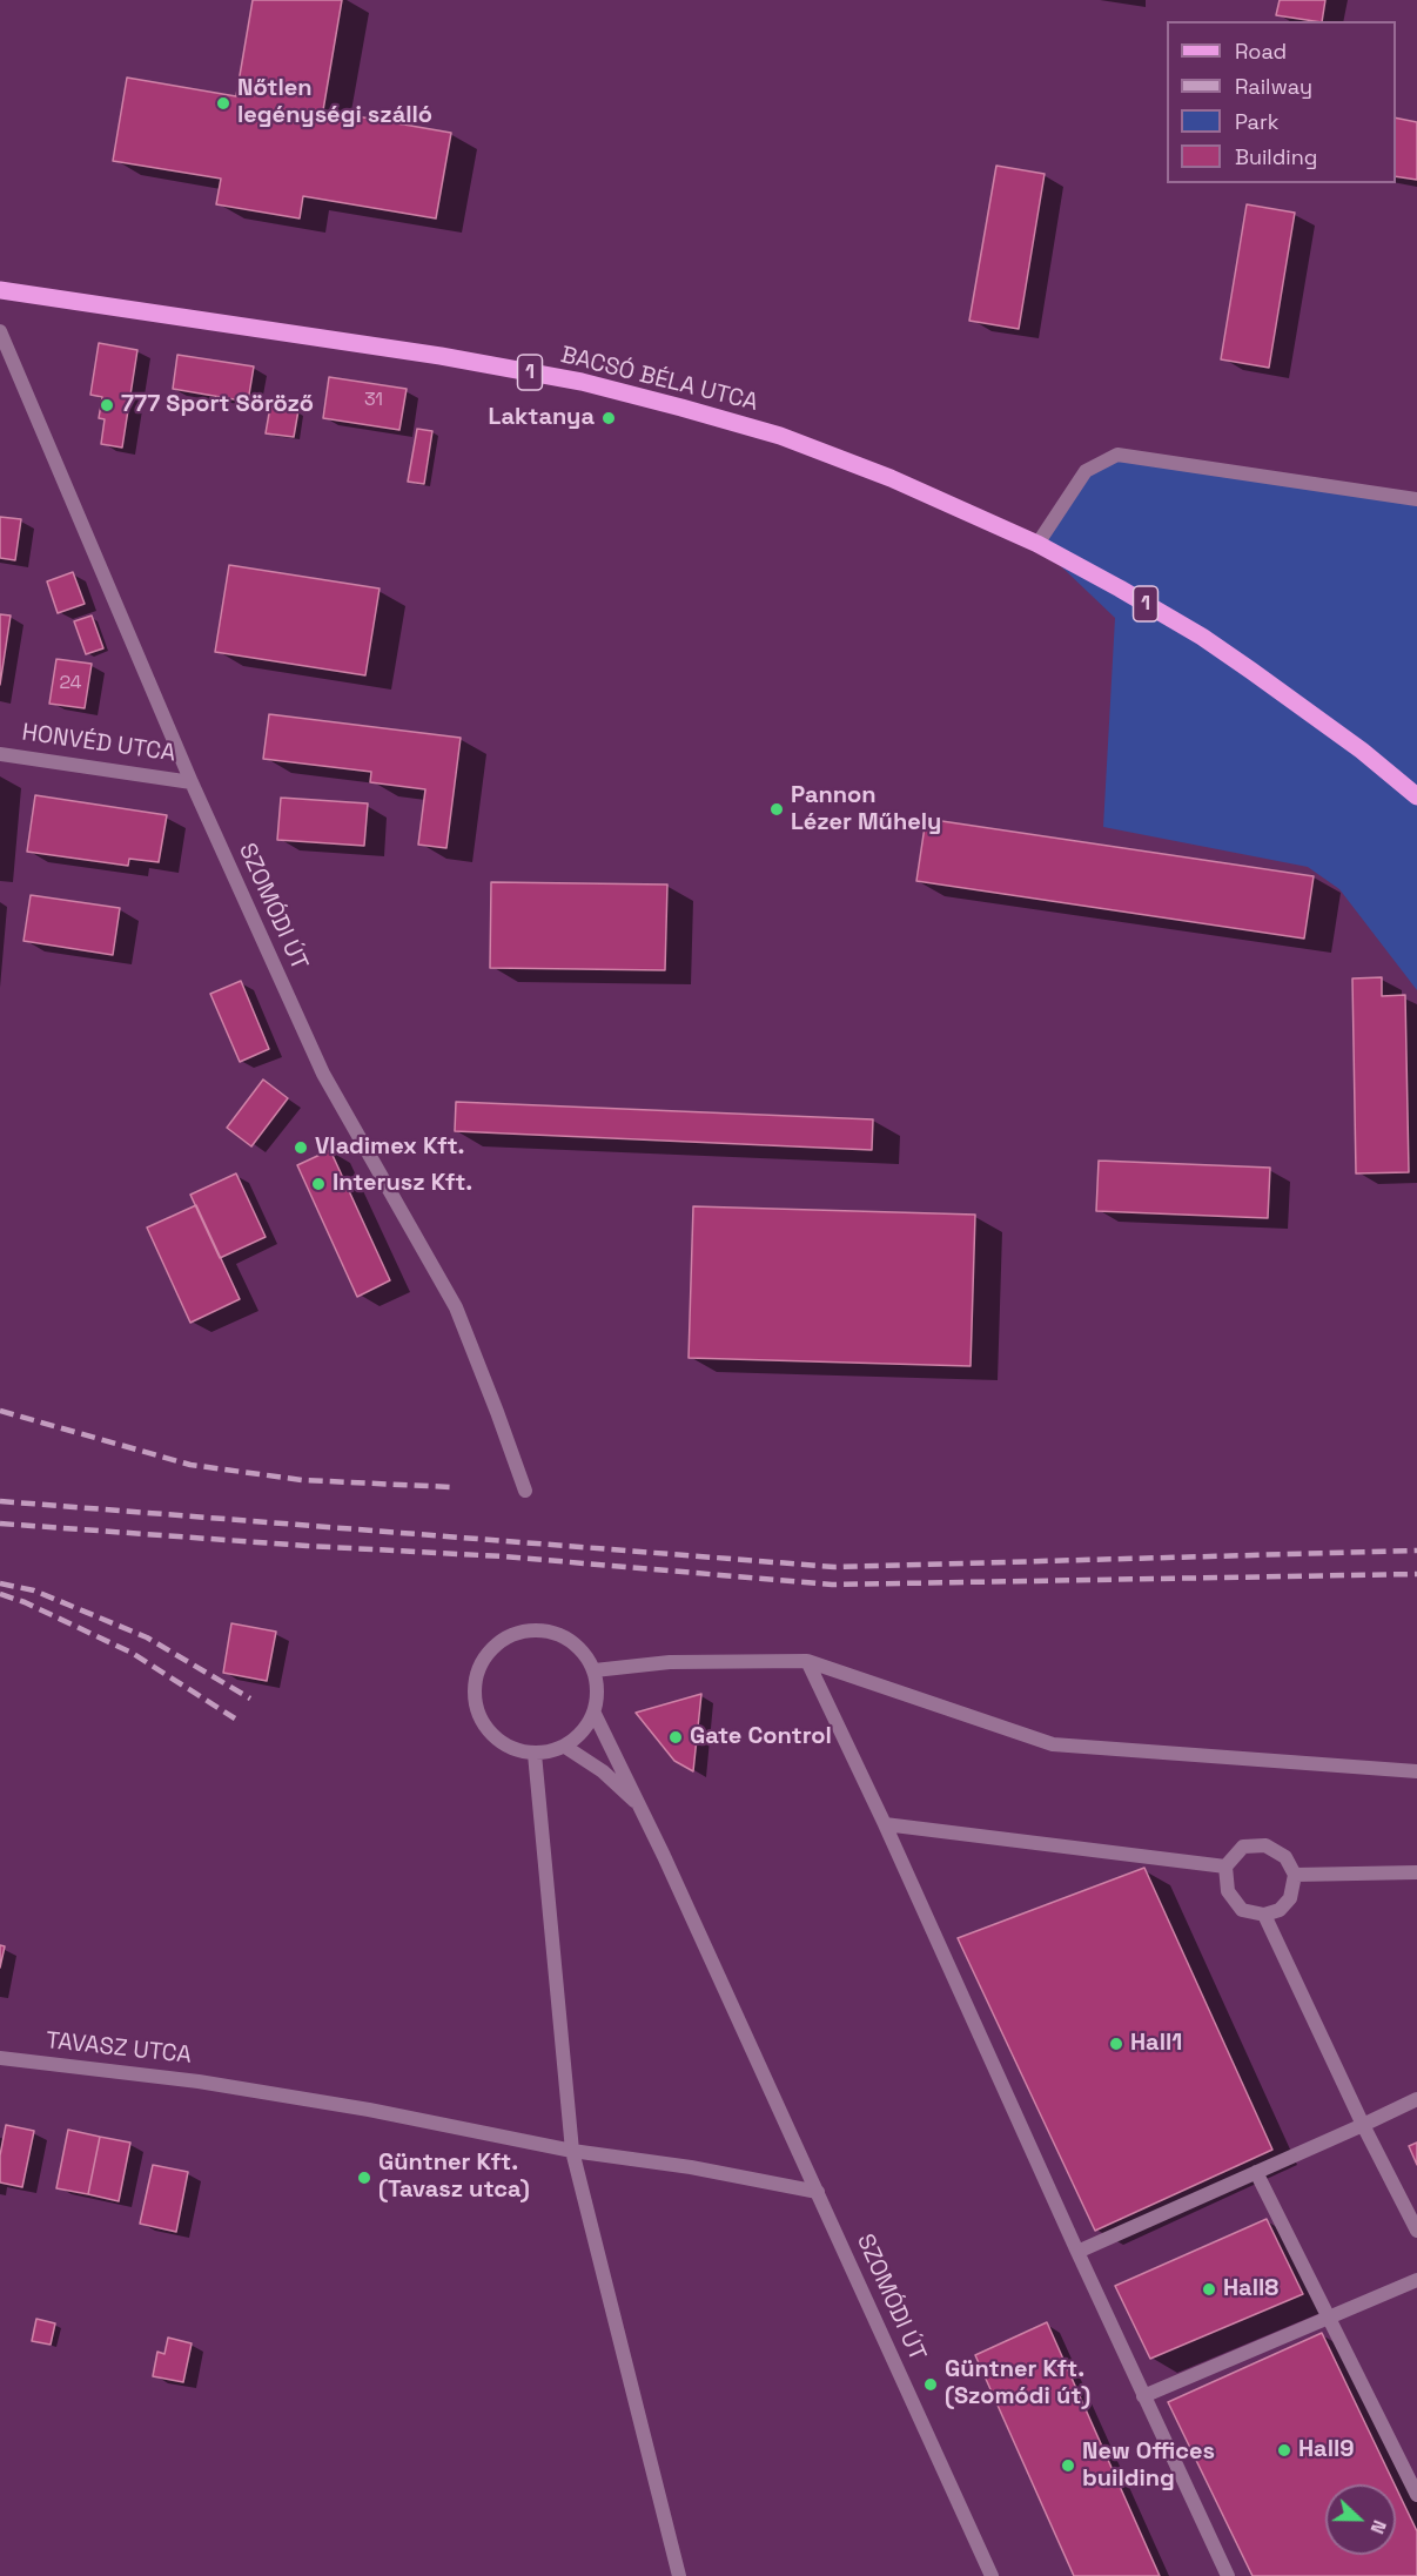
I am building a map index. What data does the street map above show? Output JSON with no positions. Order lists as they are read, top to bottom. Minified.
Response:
{"streets":{"main road":["1","BACSÓ BÉLA UTCA"],"street":["HONVÉD UTCA","SZOMÓDI ÚT","TAVASZ UTCA"]},"crossings":[["1","BACSÓ BÉLA UTCA"],["HONVÉD UTCA","SZOMÓDI ÚT"],["SZOMÓDI ÚT","TAVASZ UTCA"]],"places":["Nőtlen legénységi szálló","777 Sport Söröző","Laktanya","Pannon Lézer Műhely","Vladimex Kft.","Interusz Kft.","Gate Control","Hall1","Güntner Kft. (Tavasz utca)","Hall8","Güntner Kft. (Szomódi út)","Hall9","New Offices building"],"house_numbers":["31","24"],"legend":["Road","Railway","Park","Building"],"north":"right"}
